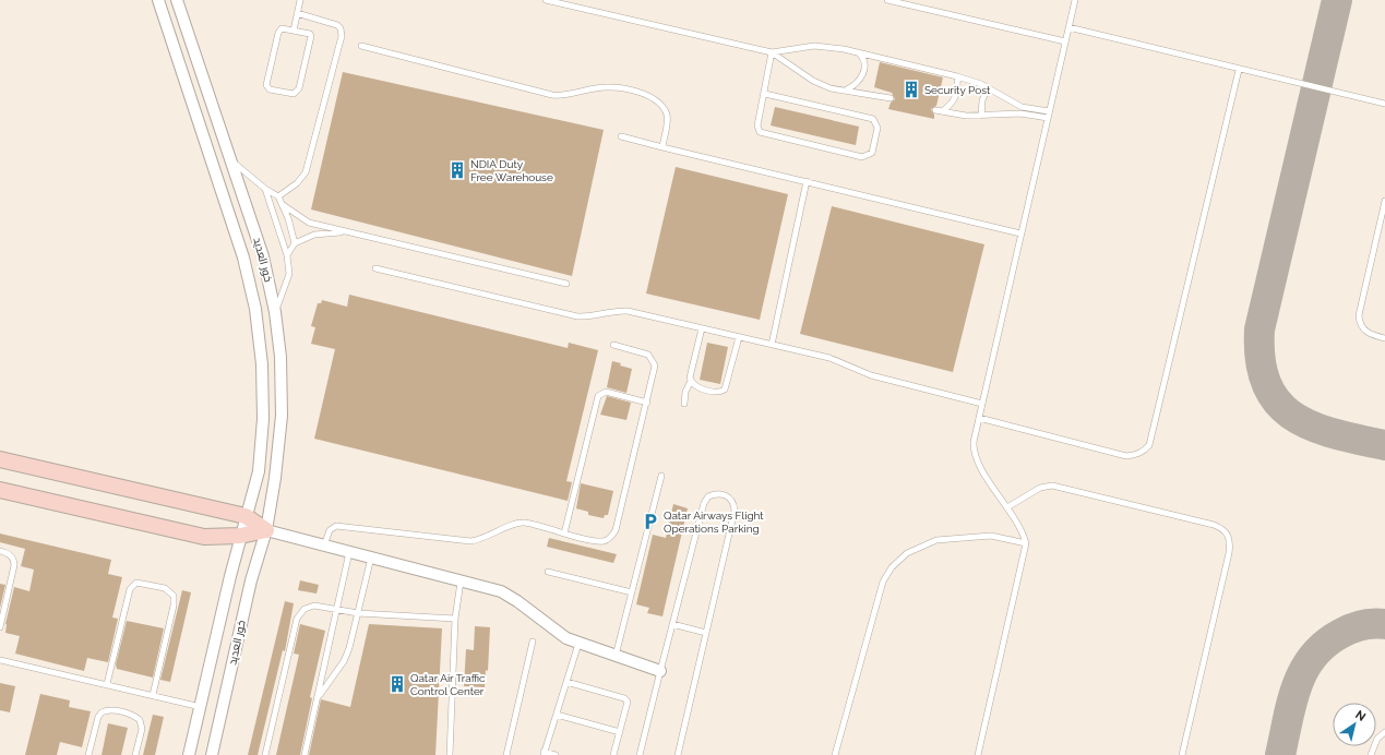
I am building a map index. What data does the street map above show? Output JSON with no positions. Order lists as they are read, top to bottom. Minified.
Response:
{"streets":{"street":["خور العديد"]},"places":{"building":["Security Post","NDIA Duty Free Warehouse","Qatar Air Traffic Control Center"],"parking":["Qatar Airways Flight Operations Parking"]},"north":"top right"}
